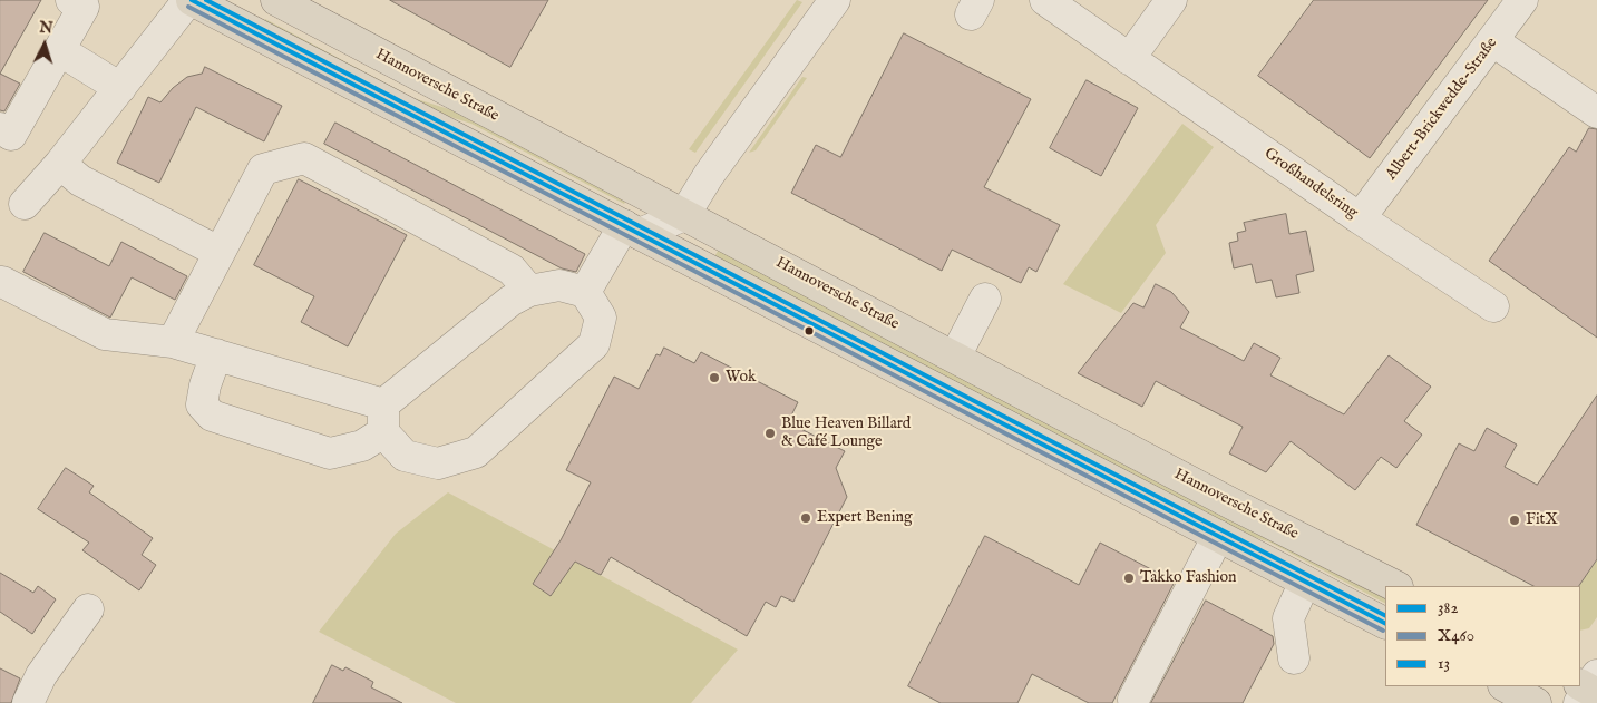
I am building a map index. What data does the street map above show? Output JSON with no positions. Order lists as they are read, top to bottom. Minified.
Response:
{"streets":{"main road":["Hannoversche Straße"],"street":["Albert-Brickwedde-Straße","Großhandelsring"]},"crossings":[["Albert-Brickwedde-Straße","Großhandelsring"]],"places":["Wok","Blue Heaven Billard & Café Lounge","Expert Bening","FitX","Takko Fashion"],"lines":["transit line 382","transit line 13","transit line X460"],"legend":["382","X460","13"],"north":"top"}
